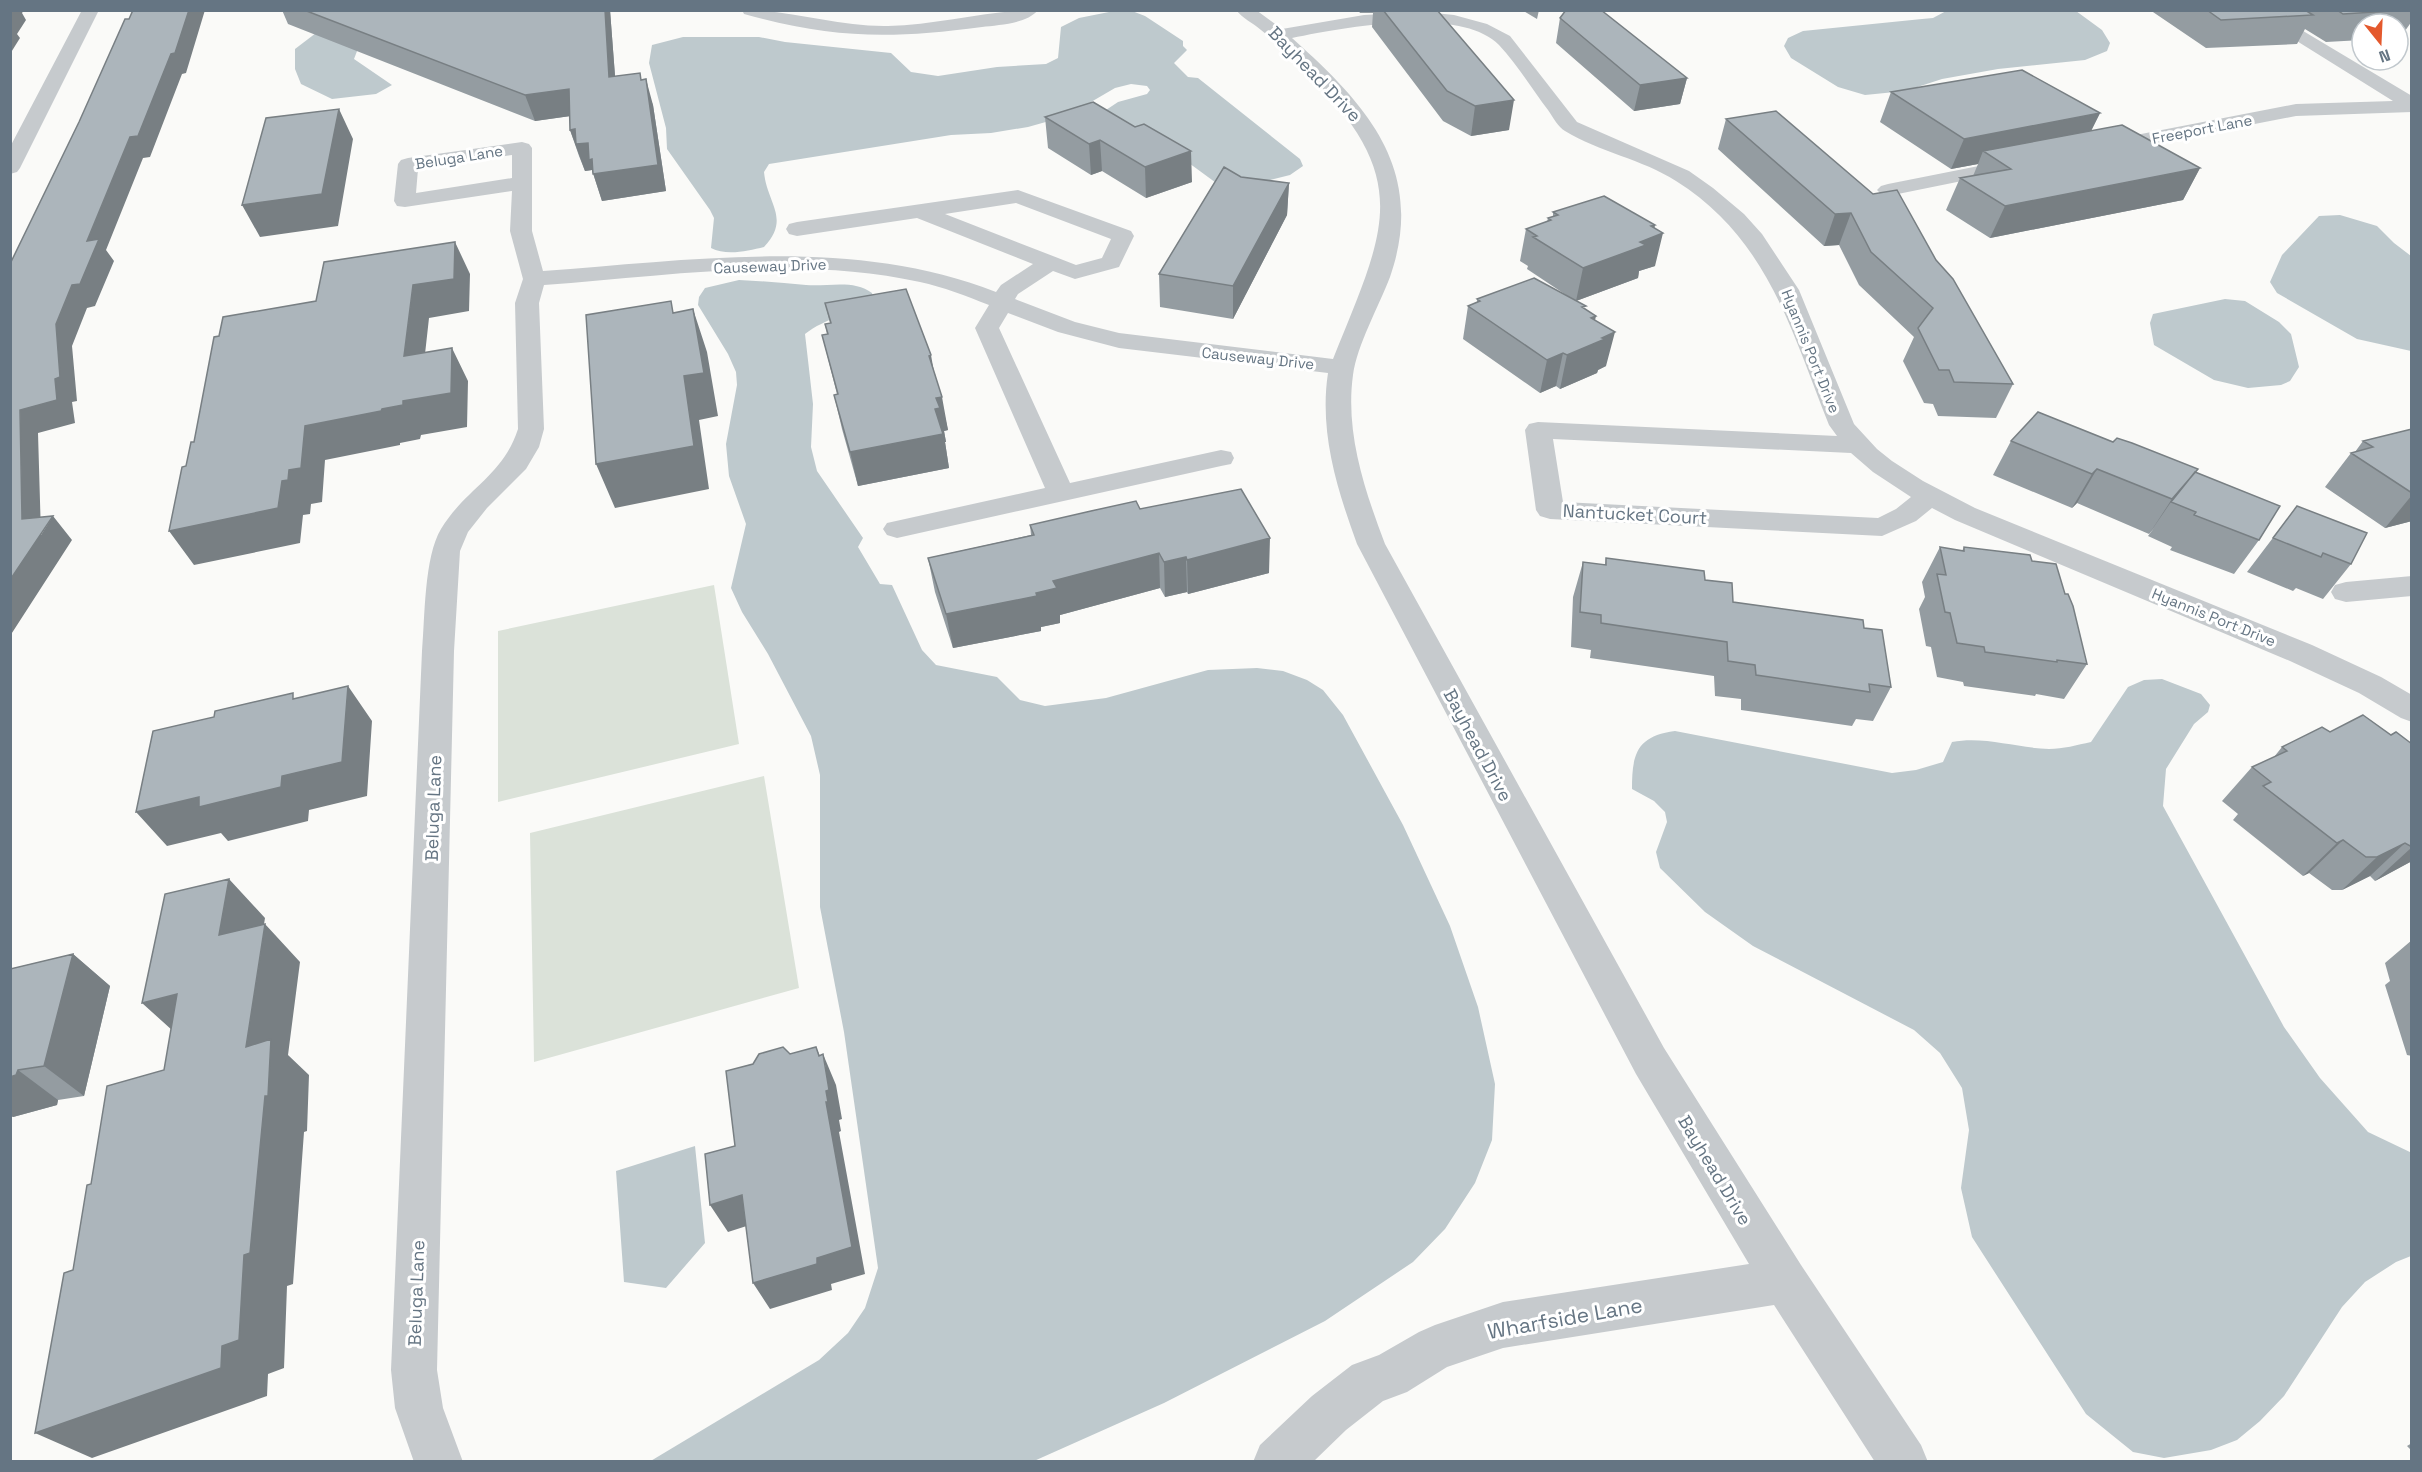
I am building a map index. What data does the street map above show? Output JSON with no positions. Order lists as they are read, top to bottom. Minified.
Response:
{"streets":{"street":["Bayhead Drive","Freeport Lane","Beluga Lane","Causeway Drive","Hyannis Port Drive","Nantucket Court","Wharfside Lane"]},"crossings":[["Bayhead Drive","Causeway Drive"],["Bayhead Drive","Hyannis Port Drive"],["Bayhead Drive","Wharfside Lane"],["Beluga Lane","Causeway Drive"],["Hyannis Port Drive","Nantucket Court"]],"north":"bottom"}
